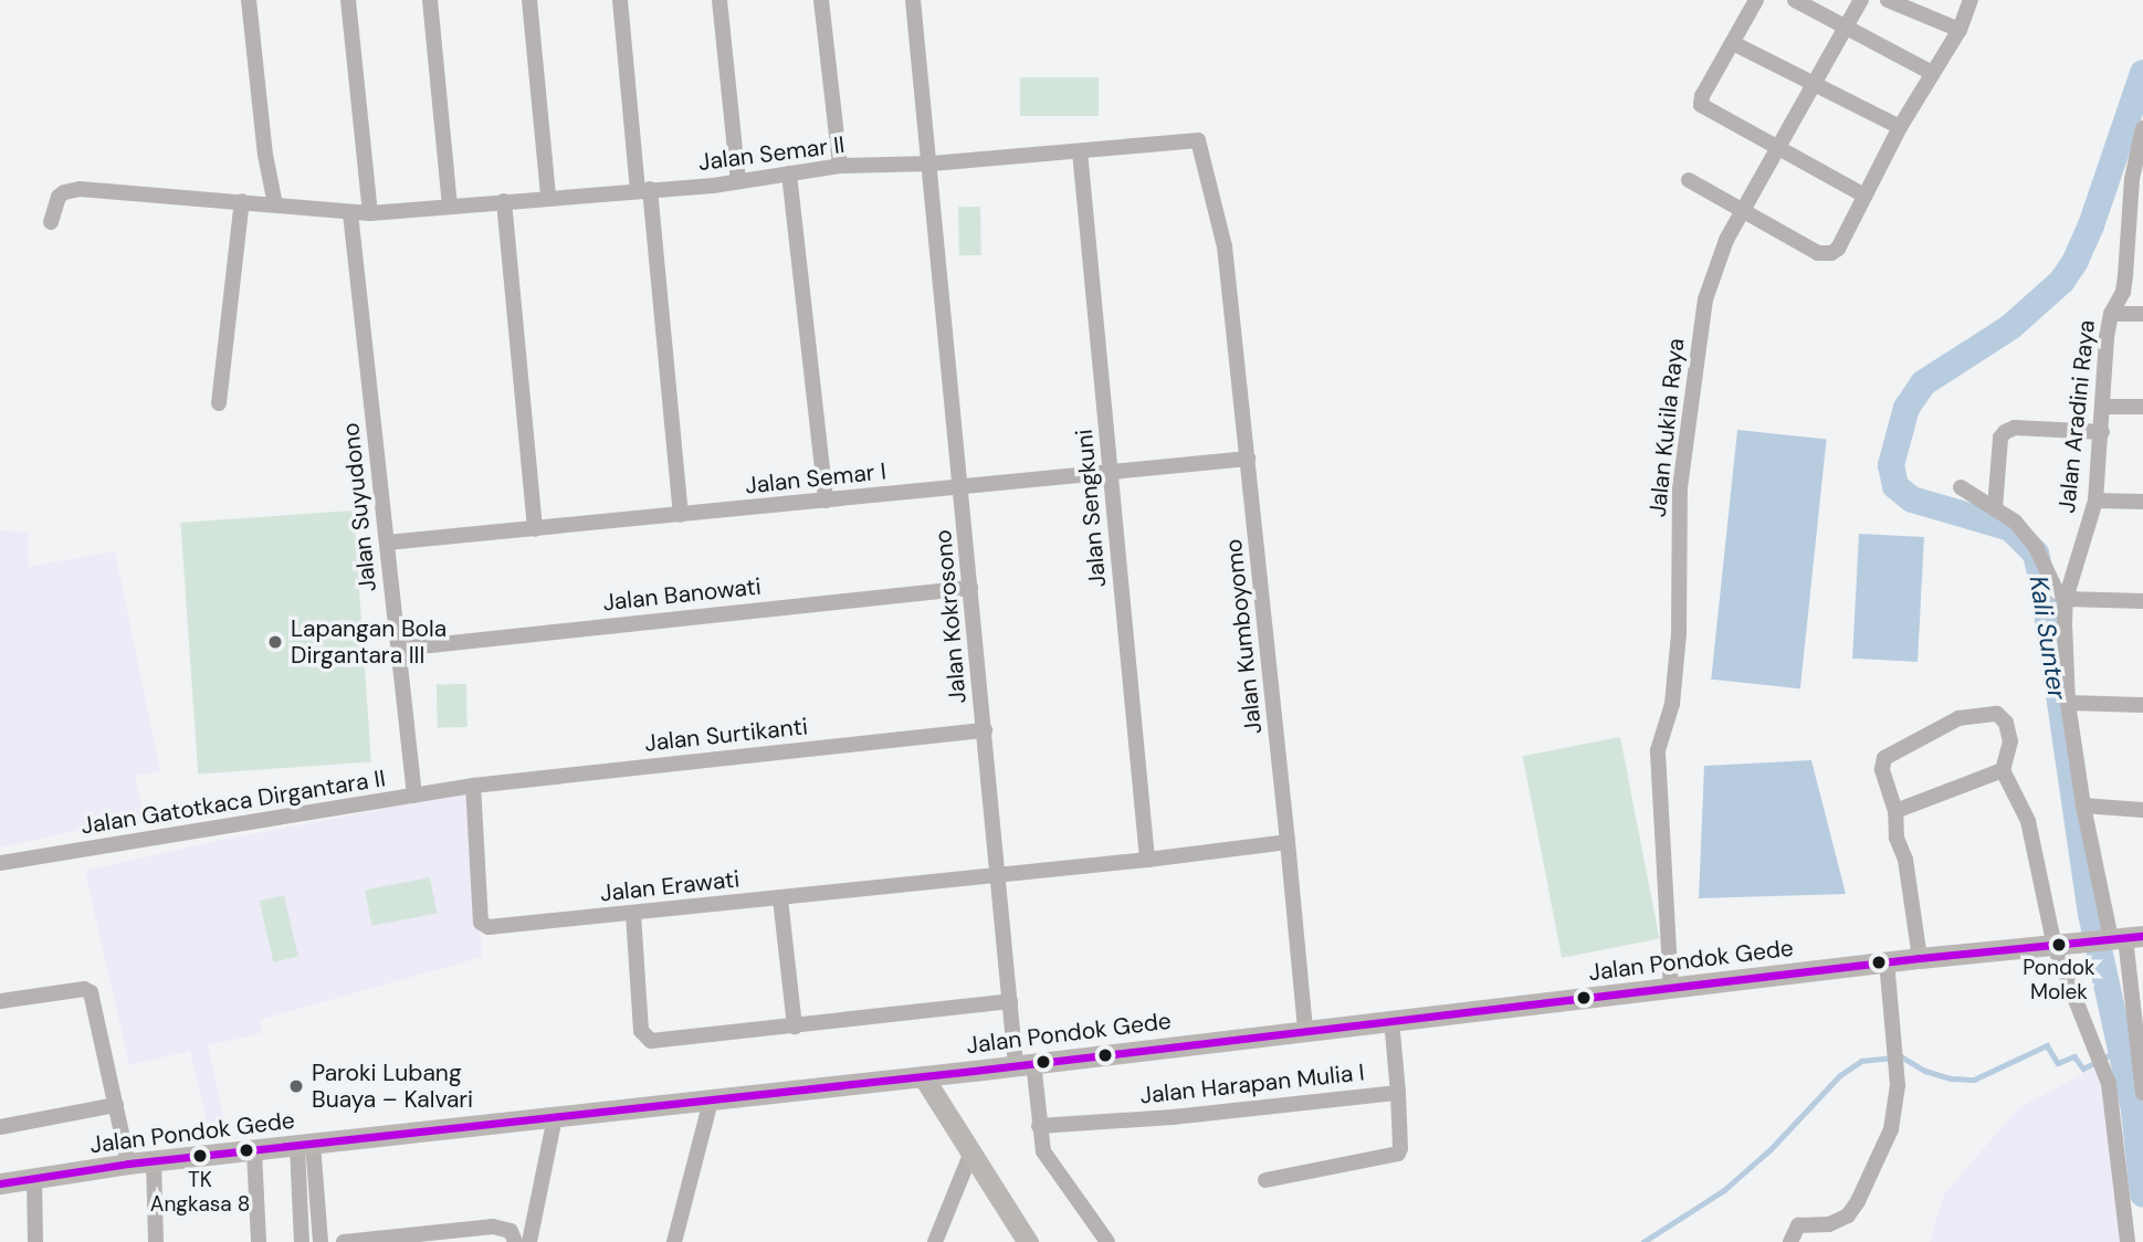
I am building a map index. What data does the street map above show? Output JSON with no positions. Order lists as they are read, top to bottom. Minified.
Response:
{"streets":{"main road":["Jalan Pondok Gede"],"street":["Jalan Semar II","Jalan Aradini Raya","Jalan Kukila Raya","Jalan Semar I","Jalan Suyudono","Jalan Sengkuni","Jalan Banowati","Jalan Kokrosono","Jalan Kumboyomo","Jalan Surtikanti","Jalan Gatotkaca Dirgantara II","Jalan Erawati","Jalan Harapan Mulia I"]},"crossings":[["Jalan Semar II","Jalan Suyudono"],["Jalan Semar II","Jalan Sengkuni"],["Jalan Semar II","Jalan Kokrosono"],["Jalan Semar II","Jalan Kumboyomo"],["Jalan Aradini Raya","Jalan Pondok Gede"],["Jalan Kukila Raya","Jalan Pondok Gede"],["Jalan Semar I","Jalan Suyudono"],["Jalan Semar I","Jalan Sengkuni"],["Jalan Semar I","Jalan Kokrosono"],["Jalan Semar I","Jalan Kumboyomo"],["Jalan Suyudono","Jalan Banowati"],["Jalan Suyudono","Jalan Gatotkaca Dirgantara II"],["Jalan Banowati","Jalan Kokrosono"],["Jalan Kokrosono","Jalan Surtikanti"],["Jalan Kokrosono","Jalan Erawati"],["Jalan Kokrosono","Jalan Pondok Gede"],["Jalan Kumboyomo","Jalan Pondok Gede"],["Jalan Surtikanti","Jalan Gatotkaca Dirgantara II"],["Jalan Surtikanti","Jalan Erawati"],["Jalan Gatotkaca Dirgantara II","Jalan Erawati"],["Jalan Pondok Gede","Jalan Harapan Mulia I"]],"water":["Kali Sunter"],"places":["Lapangan Bola Dirgantara III","Pondok Molek","Paroki Lubang Buaya – Kalvari","TK Angkasa 8"]}
